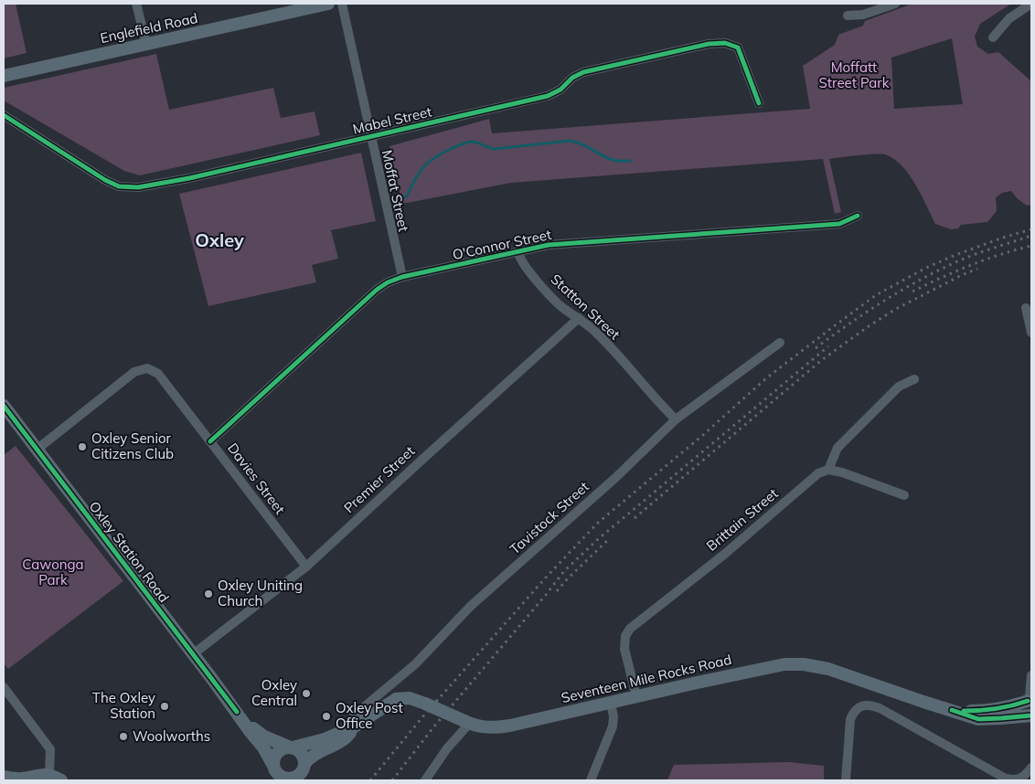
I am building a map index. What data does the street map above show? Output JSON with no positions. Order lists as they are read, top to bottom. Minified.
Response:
{"streets":{"main road":["Englefield Road","Oxley Station Road","Seventeen Mile Rocks Road"],"street":["Mabel Street","Moffat Street","O'Connor Street","Statton Street","Davies Street","Premier Street","Tavistock Street","Brittain Street"]},"crossings":[["Mabel Street","Moffat Street"],["Moffat Street","O'Connor Street"],["O'Connor Street","Statton Street"],["O'Connor Street","Davies Street"],["Statton Street","Premier Street"],["Statton Street","Tavistock Street"],["Davies Street","Premier Street"],["Davies Street","Oxley Station Road"],["Premier Street","Oxley Station Road"],["Tavistock Street","Seventeen Mile Rocks Road"],["Brittain Street","Seventeen Mile Rocks Road"],["Oxley Station Road","Seventeen Mile Rocks Road"]],"districts":["Oxley"],"parks":["Moffatt Street Park","Cawonga Park"],"places":["Oxley Senior Citizens Club","Oxley Uniting Church","Oxley Central","The Oxley Station","Oxley Post Office","Woolworths"]}
